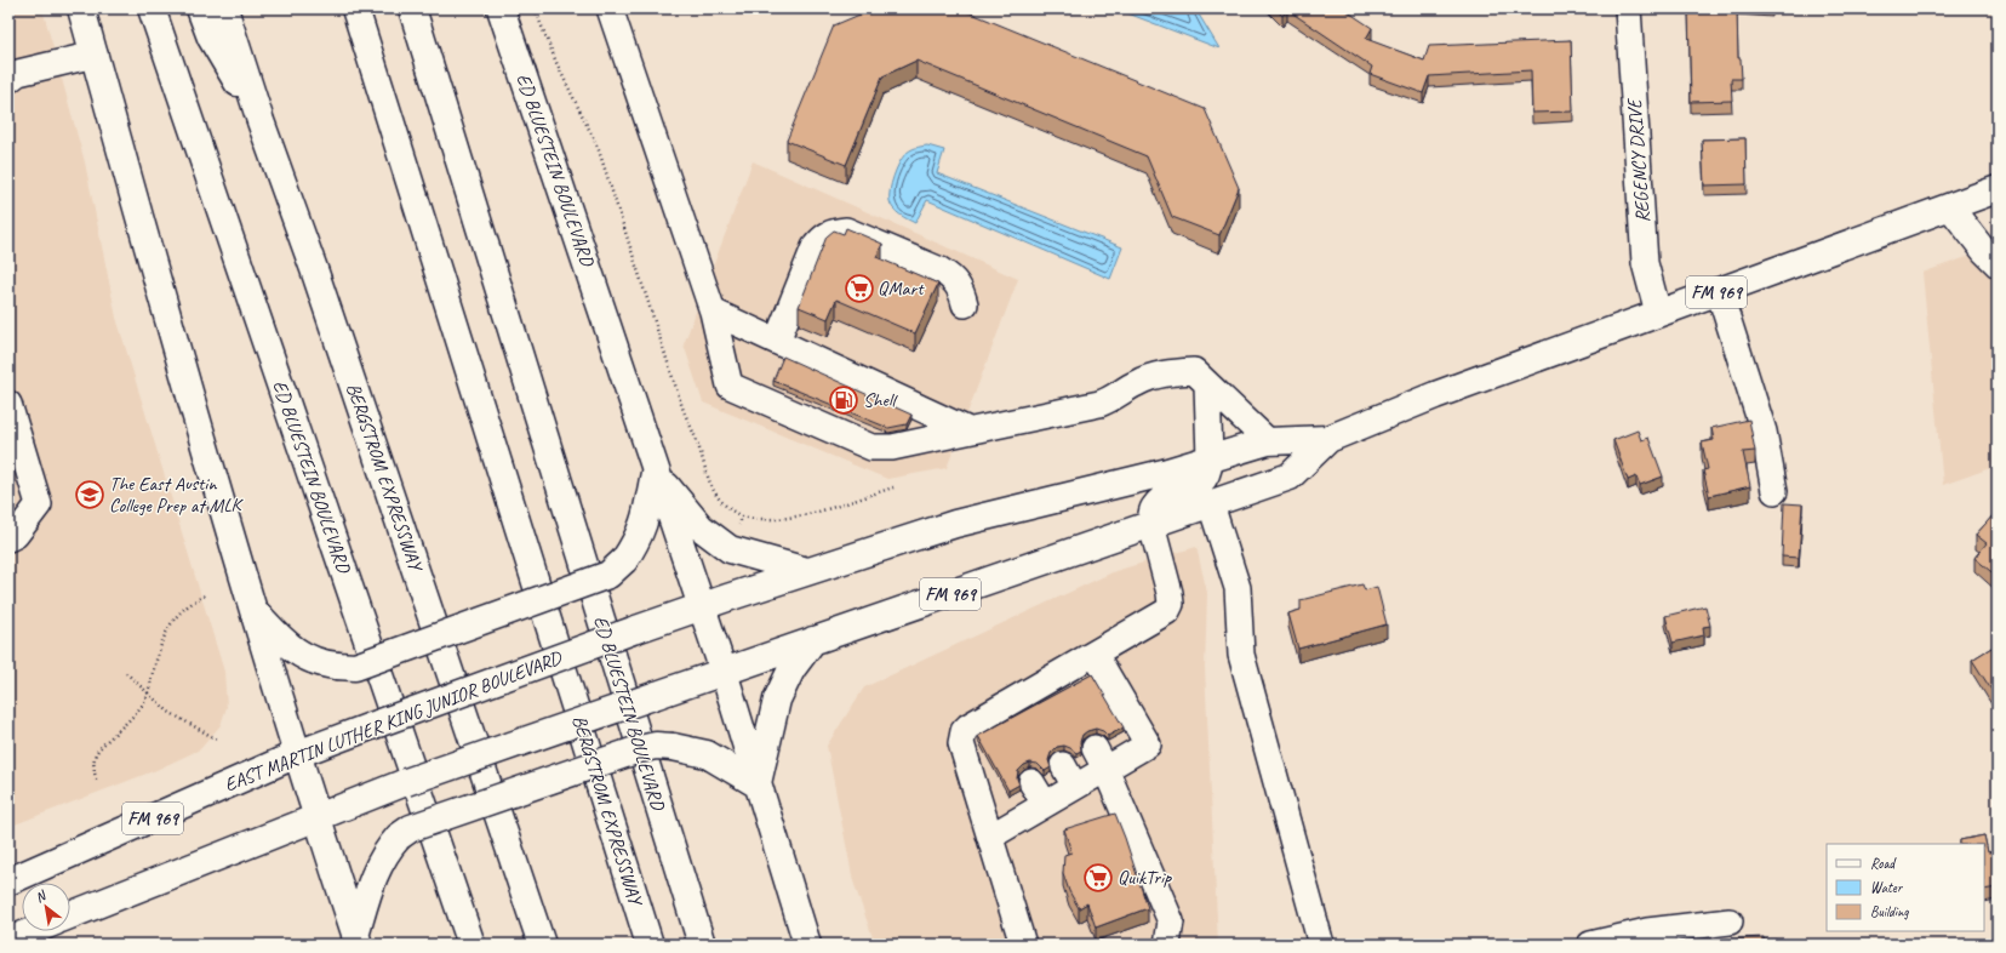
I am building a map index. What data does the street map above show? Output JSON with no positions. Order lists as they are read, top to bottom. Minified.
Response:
{"streets":{"main road":["ED BLUESTEIN BOULEVARD","FM 969","BERGSTROM EXPRESSWAY","EAST MARTIN LUTHER KING JUNIOR BOULEVARD"],"street":["REGENCY DRIVE"]},"crossings":[["REGENCY DRIVE","FM 969"],["ED BLUESTEIN BOULEVARD","FM 969"],["ED BLUESTEIN BOULEVARD","EAST MARTIN LUTHER KING JUNIOR BOULEVARD"],["FM 969","EAST MARTIN LUTHER KING JUNIOR BOULEVARD"]],"places":{"supermarket":["QMart","QuikTrip"],"fuel station":["Shell"],"school or university":["The East Austin College Prep at MLK"]},"legend":["Road","Water","Building"],"north":"top left"}
